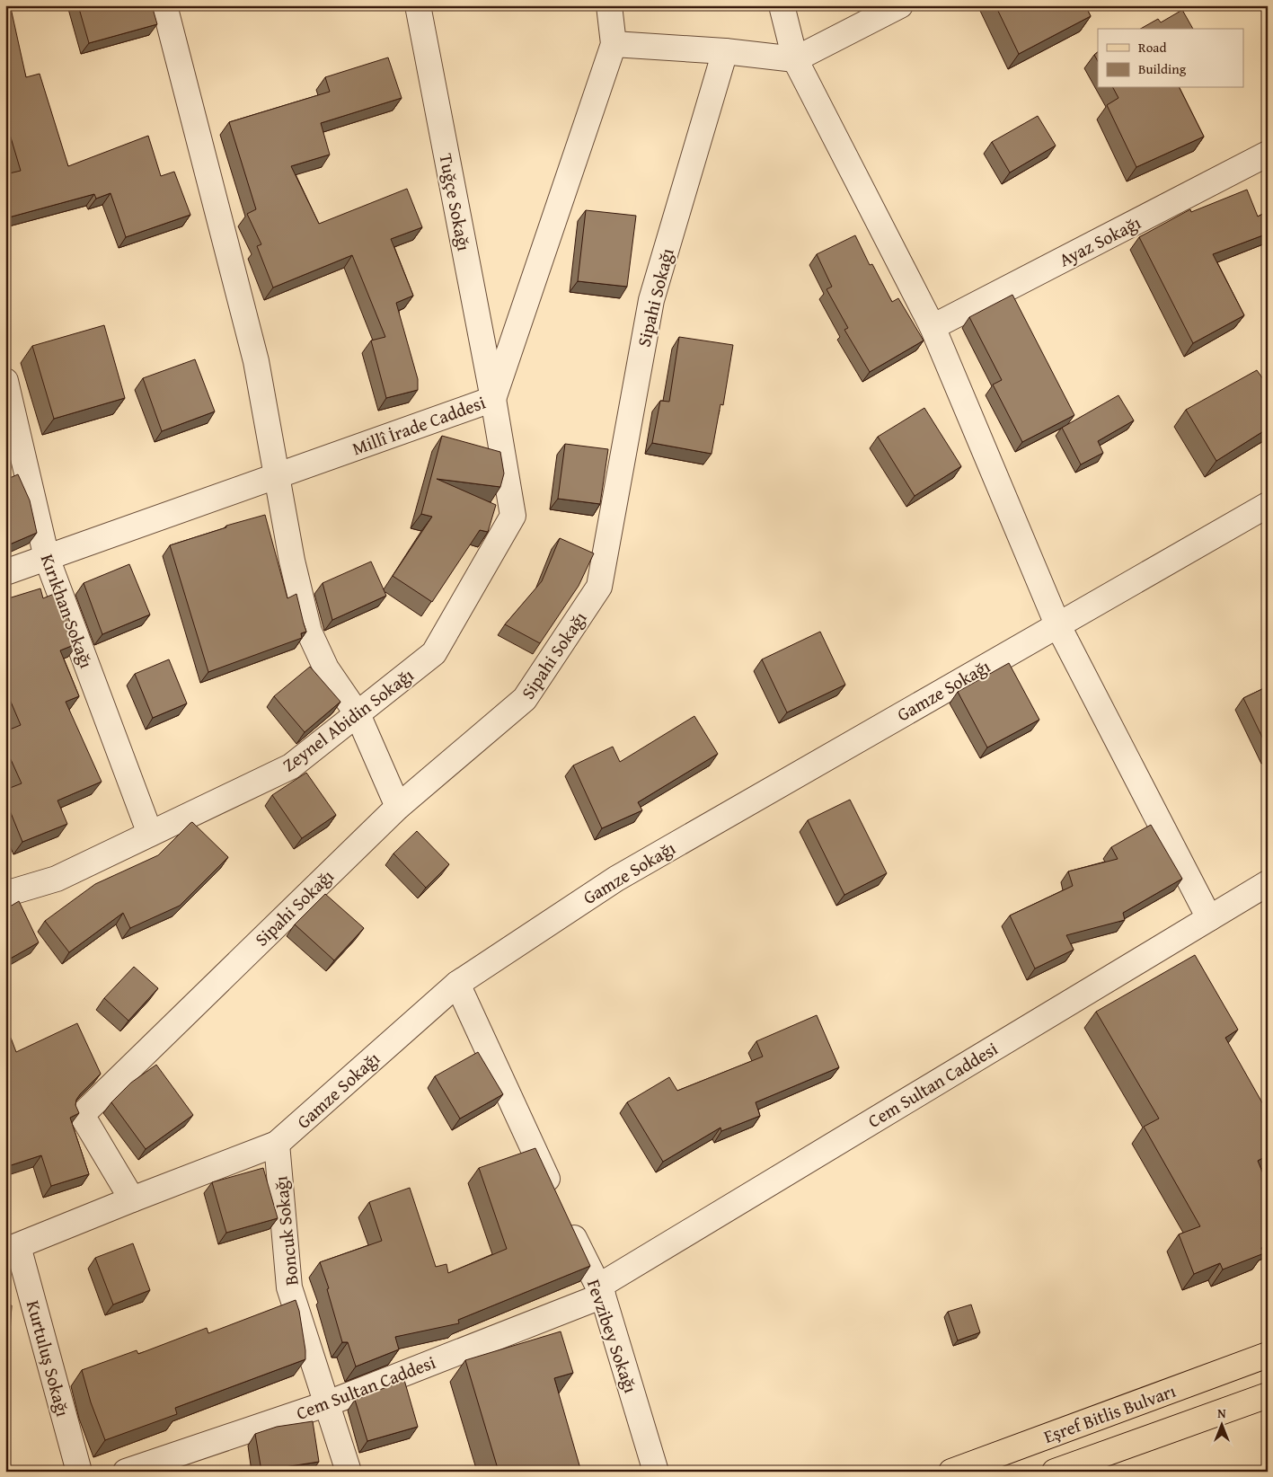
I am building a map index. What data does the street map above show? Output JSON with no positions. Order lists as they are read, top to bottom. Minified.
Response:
{"streets":{"main road":["Eşref Bitlis Bulvarı"],"street":["Tuğçe Sokağı","Ayaz Sokağı","Sipahi Sokağı","Millî İrade Caddesi","Kırıkhan Sokağı","Gamze Sokağı","Zeynel Abidin Sokağı","Cem Sultan Caddesi","Boncuk Sokağı","Fevzibey Sokağı","Kurtuluş Sokağı"]},"crossings":[["Tuğçe Sokağı","Millî İrade Caddesi"],["Tuğçe Sokağı","Zeynel Abidin Sokağı"],["Sipahi Sokağı","Gamze Sokağı"],["Millî İrade Caddesi","Kırıkhan Sokağı"],["Millî İrade Caddesi","Zeynel Abidin Sokağı"],["Kırıkhan Sokağı","Zeynel Abidin Sokağı"],["Gamze Sokağı","Boncuk Sokağı"],["Gamze Sokağı","Kurtuluş Sokağı"],["Cem Sultan Caddesi","Boncuk Sokağı"],["Cem Sultan Caddesi","Fevzibey Sokağı"]],"legend":["Road","Building"],"north":"top"}
